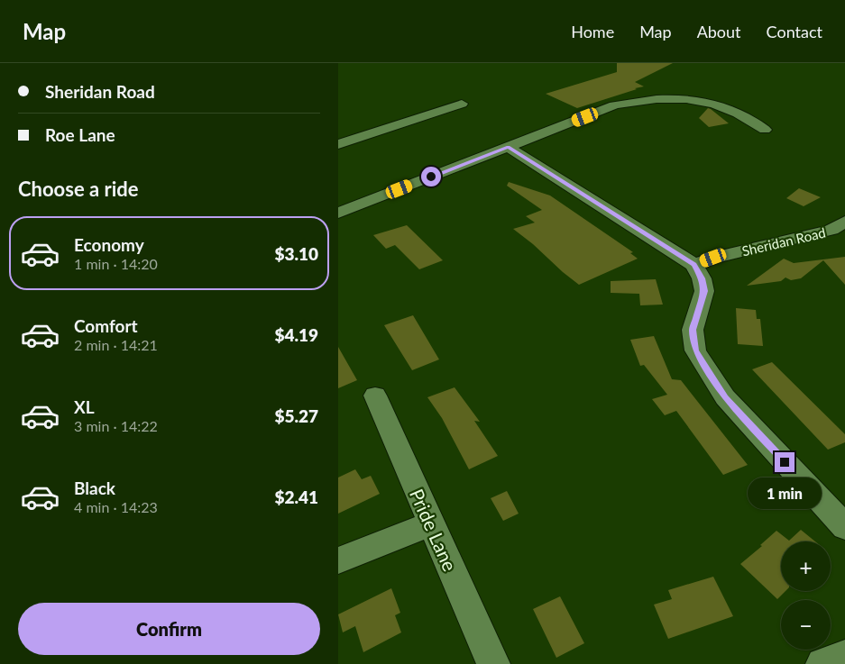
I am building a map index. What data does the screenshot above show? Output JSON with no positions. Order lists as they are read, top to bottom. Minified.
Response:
{"streets":{"street":["Sheridan Road","Pride Lane"]},"page":{"header":"Map","nav":["Home","Map","About","Contact"],"banner":["Sheridan Road","Roe Lane"],"heading":"Choose a ride","list":[{"name":"Economy","note":"1 min · 14:20","value":"$3.10"},{"name":"Comfort","note":"2 min · 14:21","value":"$4.19"},{"name":"XL","note":"3 min · 14:22","value":"$5.27"},{"name":"Black","note":"4 min · 14:23","value":"$2.41"}],"bubble":"1 min","map_buttons":["+","−"],"buttons":"Confirm"}}
